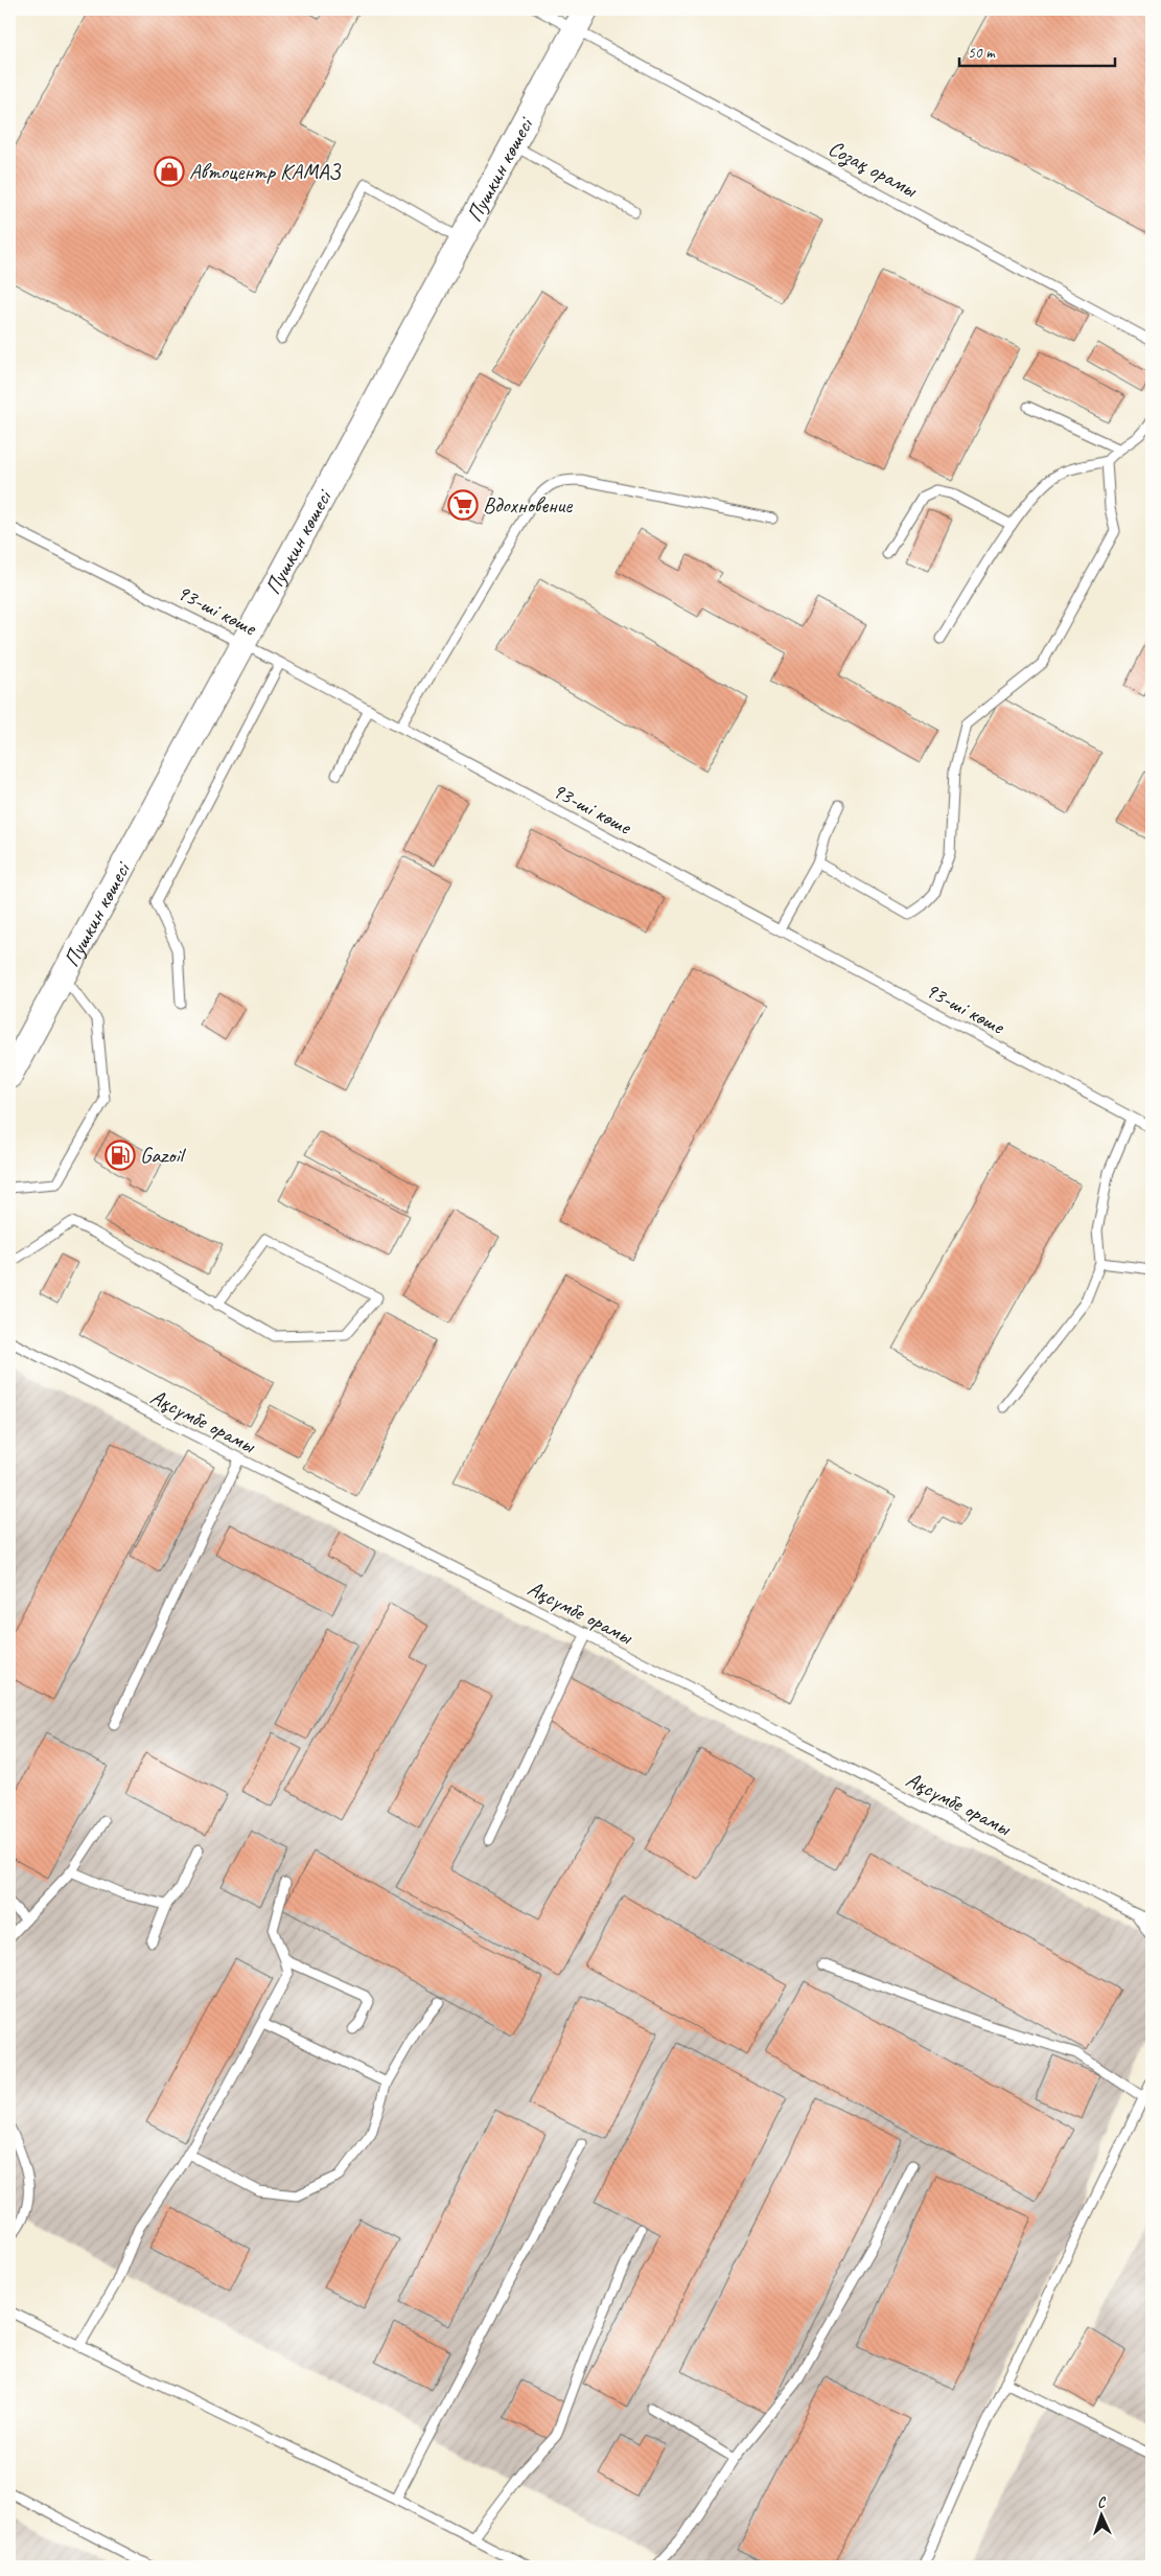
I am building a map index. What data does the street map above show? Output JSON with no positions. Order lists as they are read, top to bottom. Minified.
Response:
{"streets":{"main road":["Пушкин көшесі"],"lane":["Созақ орамы","93-ші көше","Ақсүмбе орамы"]},"crossings":[["Созақ орамы","Пушкин көшесі"],["Пушкин көшесі","93-ші көше"]],"places":{"shop":["Автоцентр КАМАЗ"],"supermarket":["Вдохновение"],"fuel station":["Gazoil"]},"scale_bar":"50 m","north":"top"}
